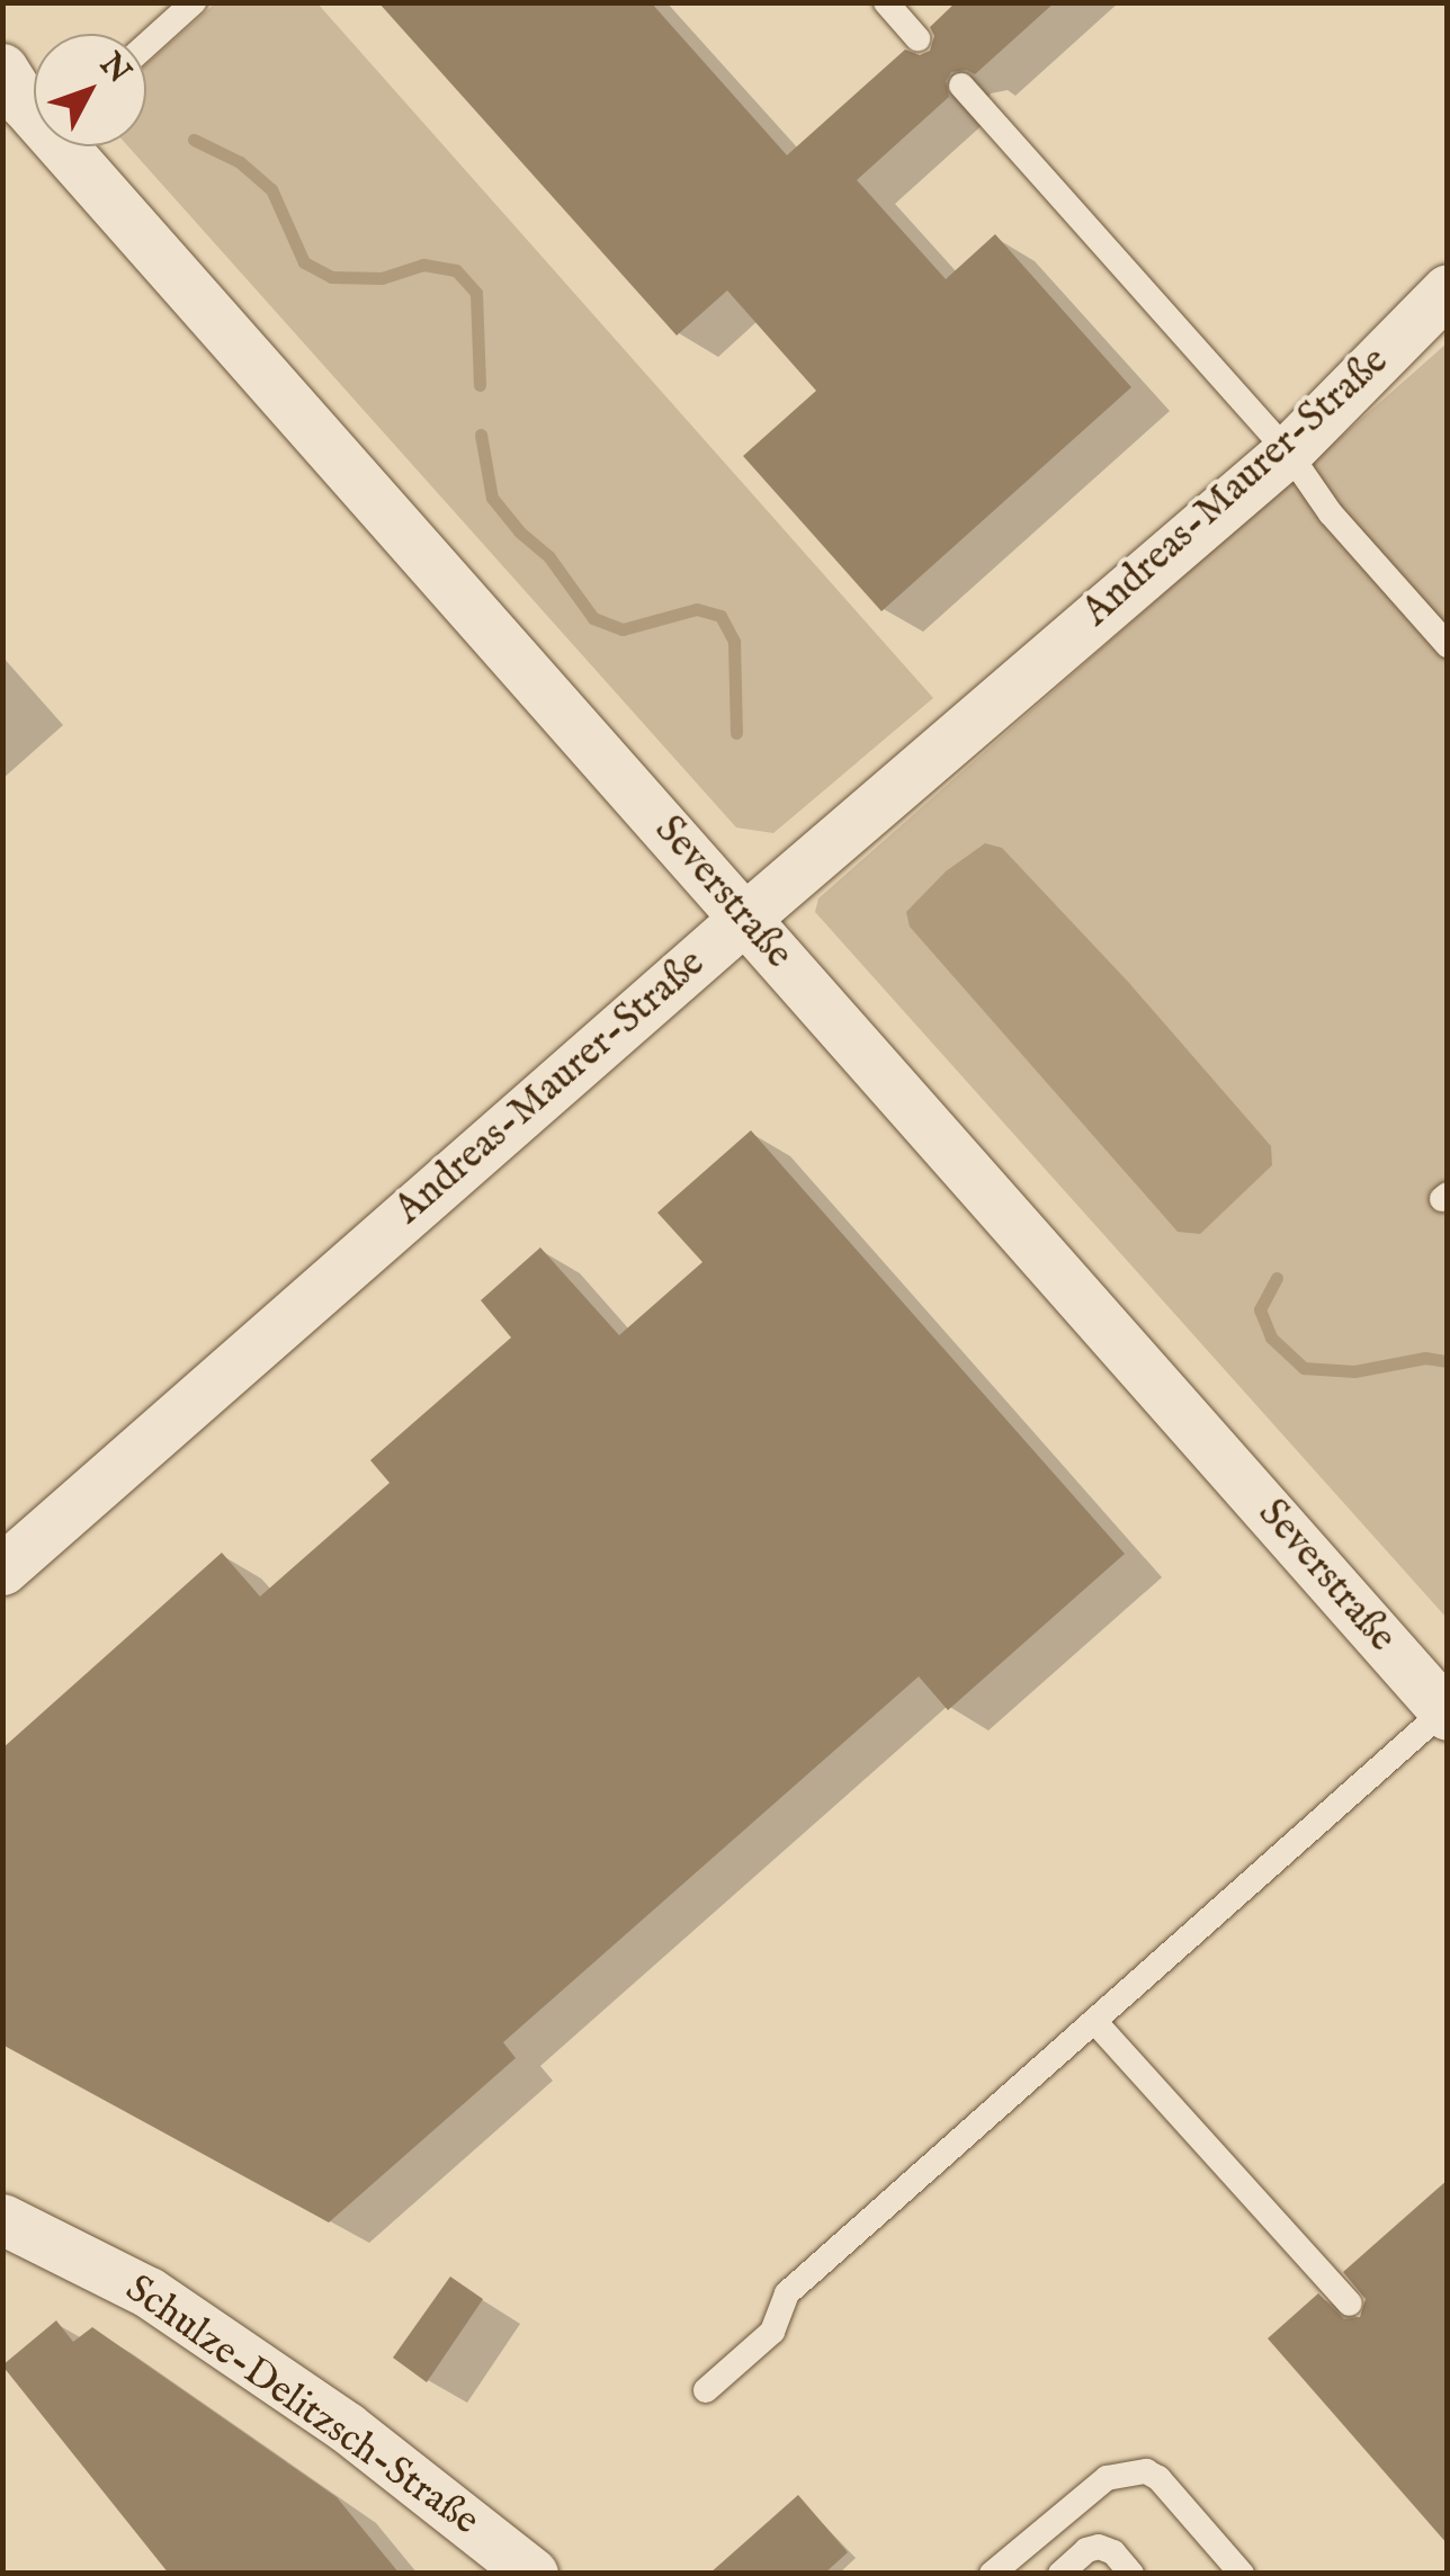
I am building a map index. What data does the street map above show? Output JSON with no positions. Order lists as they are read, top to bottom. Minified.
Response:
{"streets":{"street":["Andreas-Maurer-Straße","Severstraße","Schulze-Delitzsch-Straße"]},"crossings":[["Andreas-Maurer-Straße","Severstraße"]],"north":"top right"}
